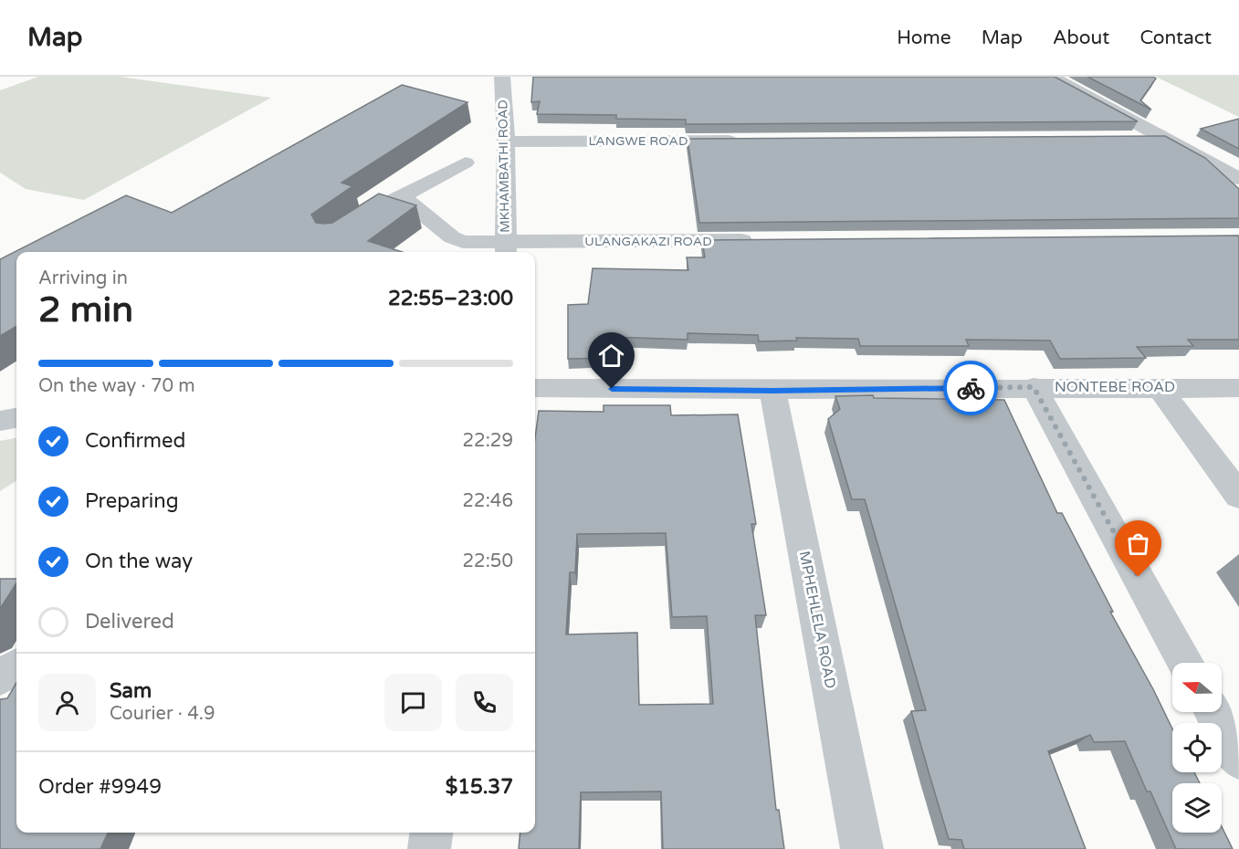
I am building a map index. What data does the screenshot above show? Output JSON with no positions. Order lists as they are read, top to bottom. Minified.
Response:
{"streets":{"street":["LANGWE ROAD","MKHAMBATHI ROAD","ULANGAKAZI ROAD","NONTEBE ROAD","MPHEHLELA ROAD"]},"crossings":[["LANGWE ROAD","MKHAMBATHI ROAD"],["MKHAMBATHI ROAD","ULANGAKAZI ROAD"],["NONTEBE ROAD","MPHEHLELA ROAD"]],"north":"left","page":{"header":"Map","nav":["Home","Map","About","Contact"],"heading":["2 min","Arriving in","22:55–23:00"],"panel":["Sam","Courier · 4.9","Order #9949","$15.37"],"bar":"On the way · 70 m","list":[["Confirmed","22:29"],["Preparing","22:46"],["On the way","22:50"],"Delivered"]}}
